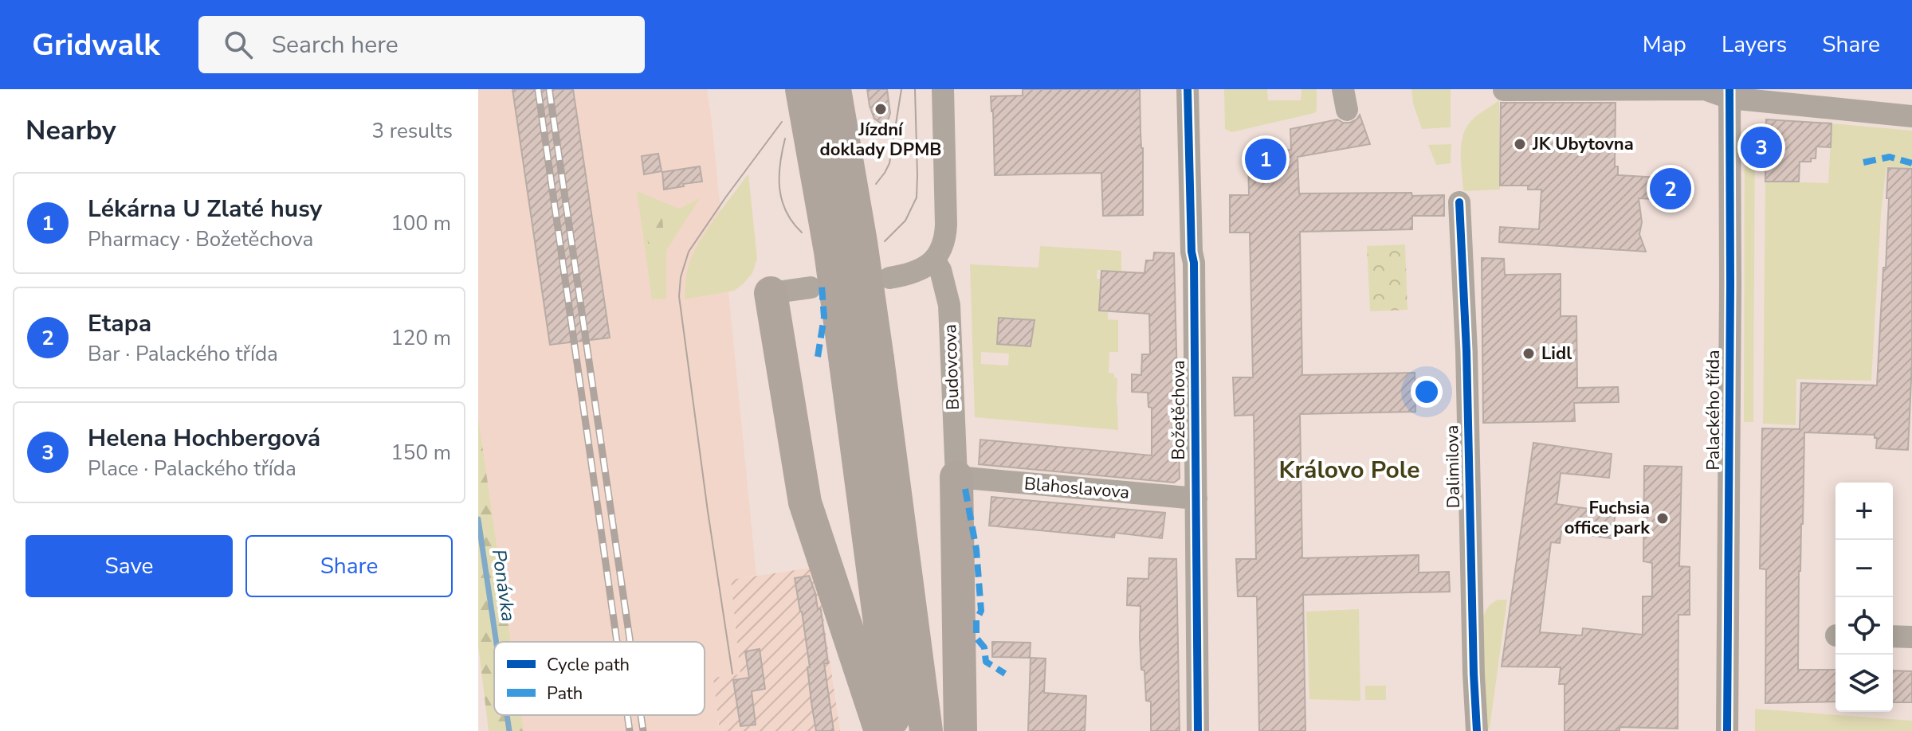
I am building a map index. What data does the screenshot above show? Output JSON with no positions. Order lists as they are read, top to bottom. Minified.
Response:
{"streets":{"street":["Budovcova","Božetěchova","Palackého třída","Dalimilova","Blahoslavova"]},"crossings":[["Budovcova","Blahoslavova"],["Božetěchova","Blahoslavova"]],"districts":["Královo Pole"],"water":["Ponávka"],"places":["Jízdní doklady DPMB","JK Ubytovna","Lidl","Fuchsia office park"],"legend":["Cycle path","Path"],"page":{"header":"Gridwalk","search":"Search here","nav":["Map","Layers","Share"],"heading":["Nearby","3 results"],"pins":["3","1","2"],"list":[{"mark":"1","name":"Lékárna U Zlaté husy","note":"Pharmacy · Božetěchova","value":"100 m"},{"mark":"2","name":"Etapa","note":"Bar · Palackého třída","value":"120 m"},{"mark":"3","name":"Helena Hochbergová","note":"Place · Palackého třída","value":"150 m"}],"map_buttons":["+","−"],"buttons":["Save","Share"]}}
